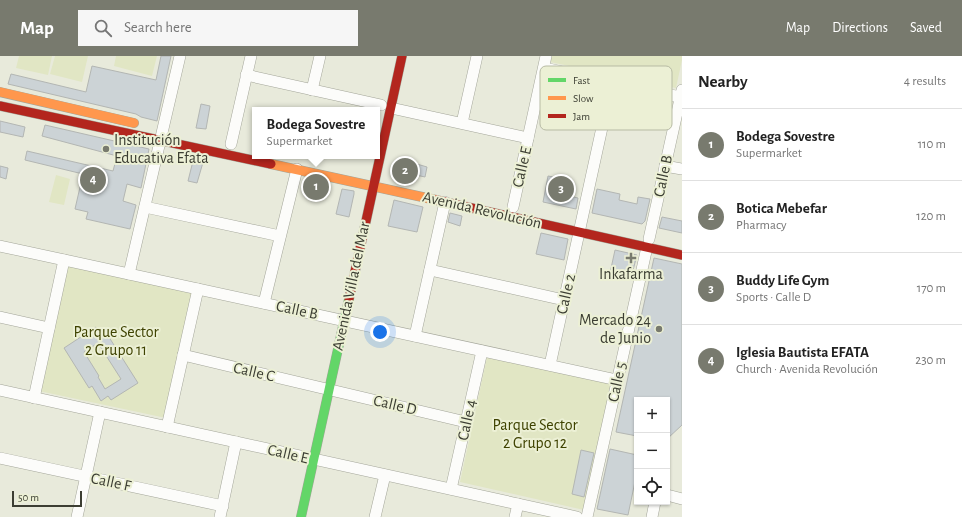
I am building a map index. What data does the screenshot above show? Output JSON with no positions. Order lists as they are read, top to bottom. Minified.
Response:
{"streets":{"main road":["Avenida Revolución","Avenida Villa del Mar"],"street":["Calle E","Calle B","Calle 2","Calle C","Calle 5","Calle D","Calle 4","Calle F"]},"crossings":[["Calle E","Avenida Revolución"],["Calle E","Avenida Villa del Mar"],["Calle E","Calle 4"],["Calle B","Avenida Revolución"],["Calle B","Avenida Villa del Mar"],["Calle B","Calle 2"],["Calle B","Calle 5"],["Calle B","Calle 4"],["Avenida Revolución","Avenida Villa del Mar"],["Avenida Revolución","Calle 2"],["Avenida Revolución","Calle 5"],["Avenida Villa del Mar","Calle C"],["Avenida Villa del Mar","Calle D"],["Calle C","Calle D"],["Calle D","Calle 4"]],"parks":["Parque Sector 2 Grupo 11","Parque Sector 2 Grupo 12"],"places":{"other":["Institución Educativa Efata","Mercado 24 de Junio"],"health":["Inkafarma"]},"legend":["Fast","Slow","Jam"],"scale_bar":"50 m","page":{"header":"Map","search":"Search here","nav":["Map","Directions","Saved"],"heading":["Nearby","4 results"],"popup":["Bodega Sovestre","Supermarket"],"list":[{"mark":"1","name":"Bodega Sovestre","note":"Supermarket","value":"110 m"},{"mark":"2","name":"Botica Mebefar","note":"Pharmacy","value":"120 m"},{"mark":"3","name":"Buddy Life Gym","note":"Sports · Calle D","value":"170 m"},{"mark":"4","name":"Iglesia Bautista EFATA","note":"Church · Avenida Revolución","value":"230 m"}],"pins":["2","4","1","3"],"map_buttons":["+","−"],"scale":"50 m"}}
